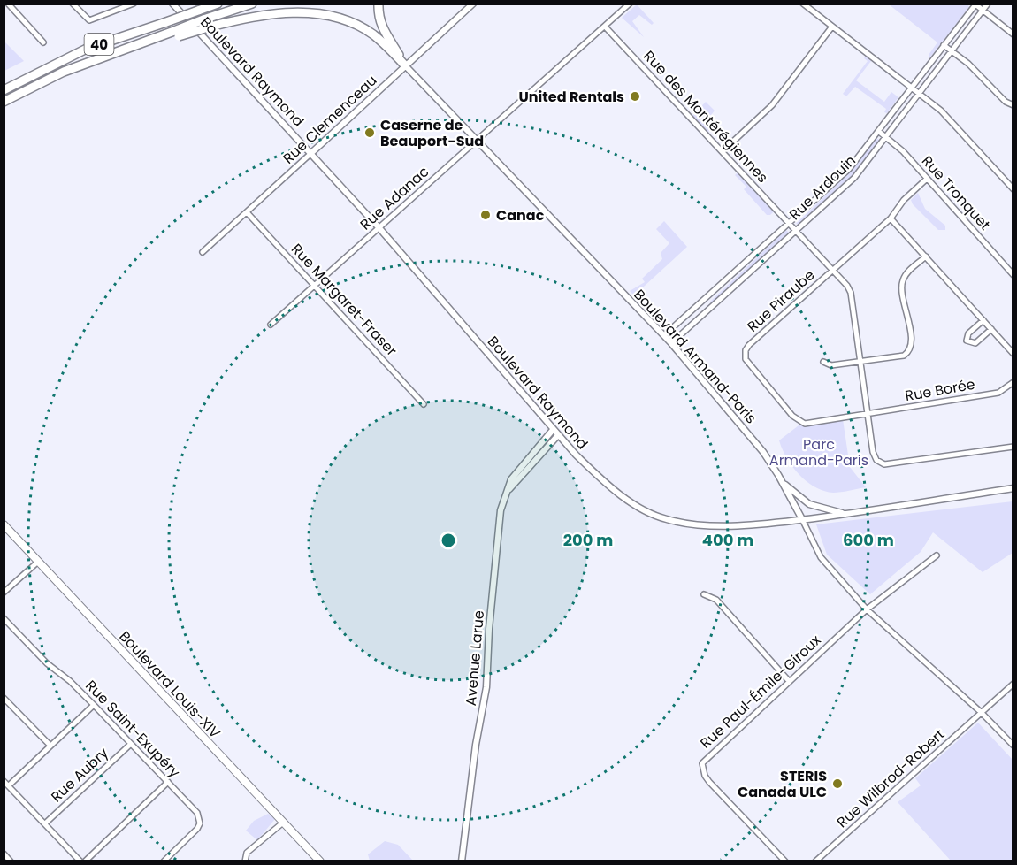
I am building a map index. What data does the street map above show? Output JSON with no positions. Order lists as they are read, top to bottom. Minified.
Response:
{"streets":{"highway":["40"],"main road":["Boulevard Louis-XIV"],"street":["Boulevard Raymond","Rue des Montérégiennes","Rue Clemenceau","Rue Ardouin","Rue Tronquet","Rue Adanac","Rue Margaret-Fraser","Rue Piraube","Boulevard Armand-Paris","Rue Borée","Avenue Larue","Rue Paul-Émile-Giroux","Rue Saint-Exupéry","Rue Aubry","Rue Wilbrod-Robert"]},"crossings":[["Boulevard Raymond","Rue Clemenceau"],["Boulevard Raymond","Rue Adanac"],["Boulevard Raymond","Boulevard Armand-Paris"],["Boulevard Raymond","Avenue Larue"],["Rue des Montérégiennes","Rue Ardouin"],["Rue des Montérégiennes","Rue Adanac"],["Rue des Montérégiennes","Rue Piraube"],["Rue des Montérégiennes","Rue Borée"],["Rue Clemenceau","Rue Margaret-Fraser"],["Rue Clemenceau","Boulevard Armand-Paris"],["Rue Ardouin","Rue Tronquet"],["Rue Ardouin","Boulevard Armand-Paris"],["Rue Tronquet","Rue Piraube"],["Rue Adanac","Rue Margaret-Fraser"],["Rue Adanac","Boulevard Armand-Paris"],["Rue Piraube","Rue Borée"],["Boulevard Armand-Paris","Rue Paul-Émile-Giroux"],["Boulevard Armand-Paris","Rue Wilbrod-Robert"],["Rue Saint-Exupéry","Rue Aubry"]],"parks":["Parc Armand-Paris"],"places":["United Rentals","Caserne de Beauport-Sud","Canac","STERIS Canada ULC"],"rings":["200 m","400 m","600 m"]}
